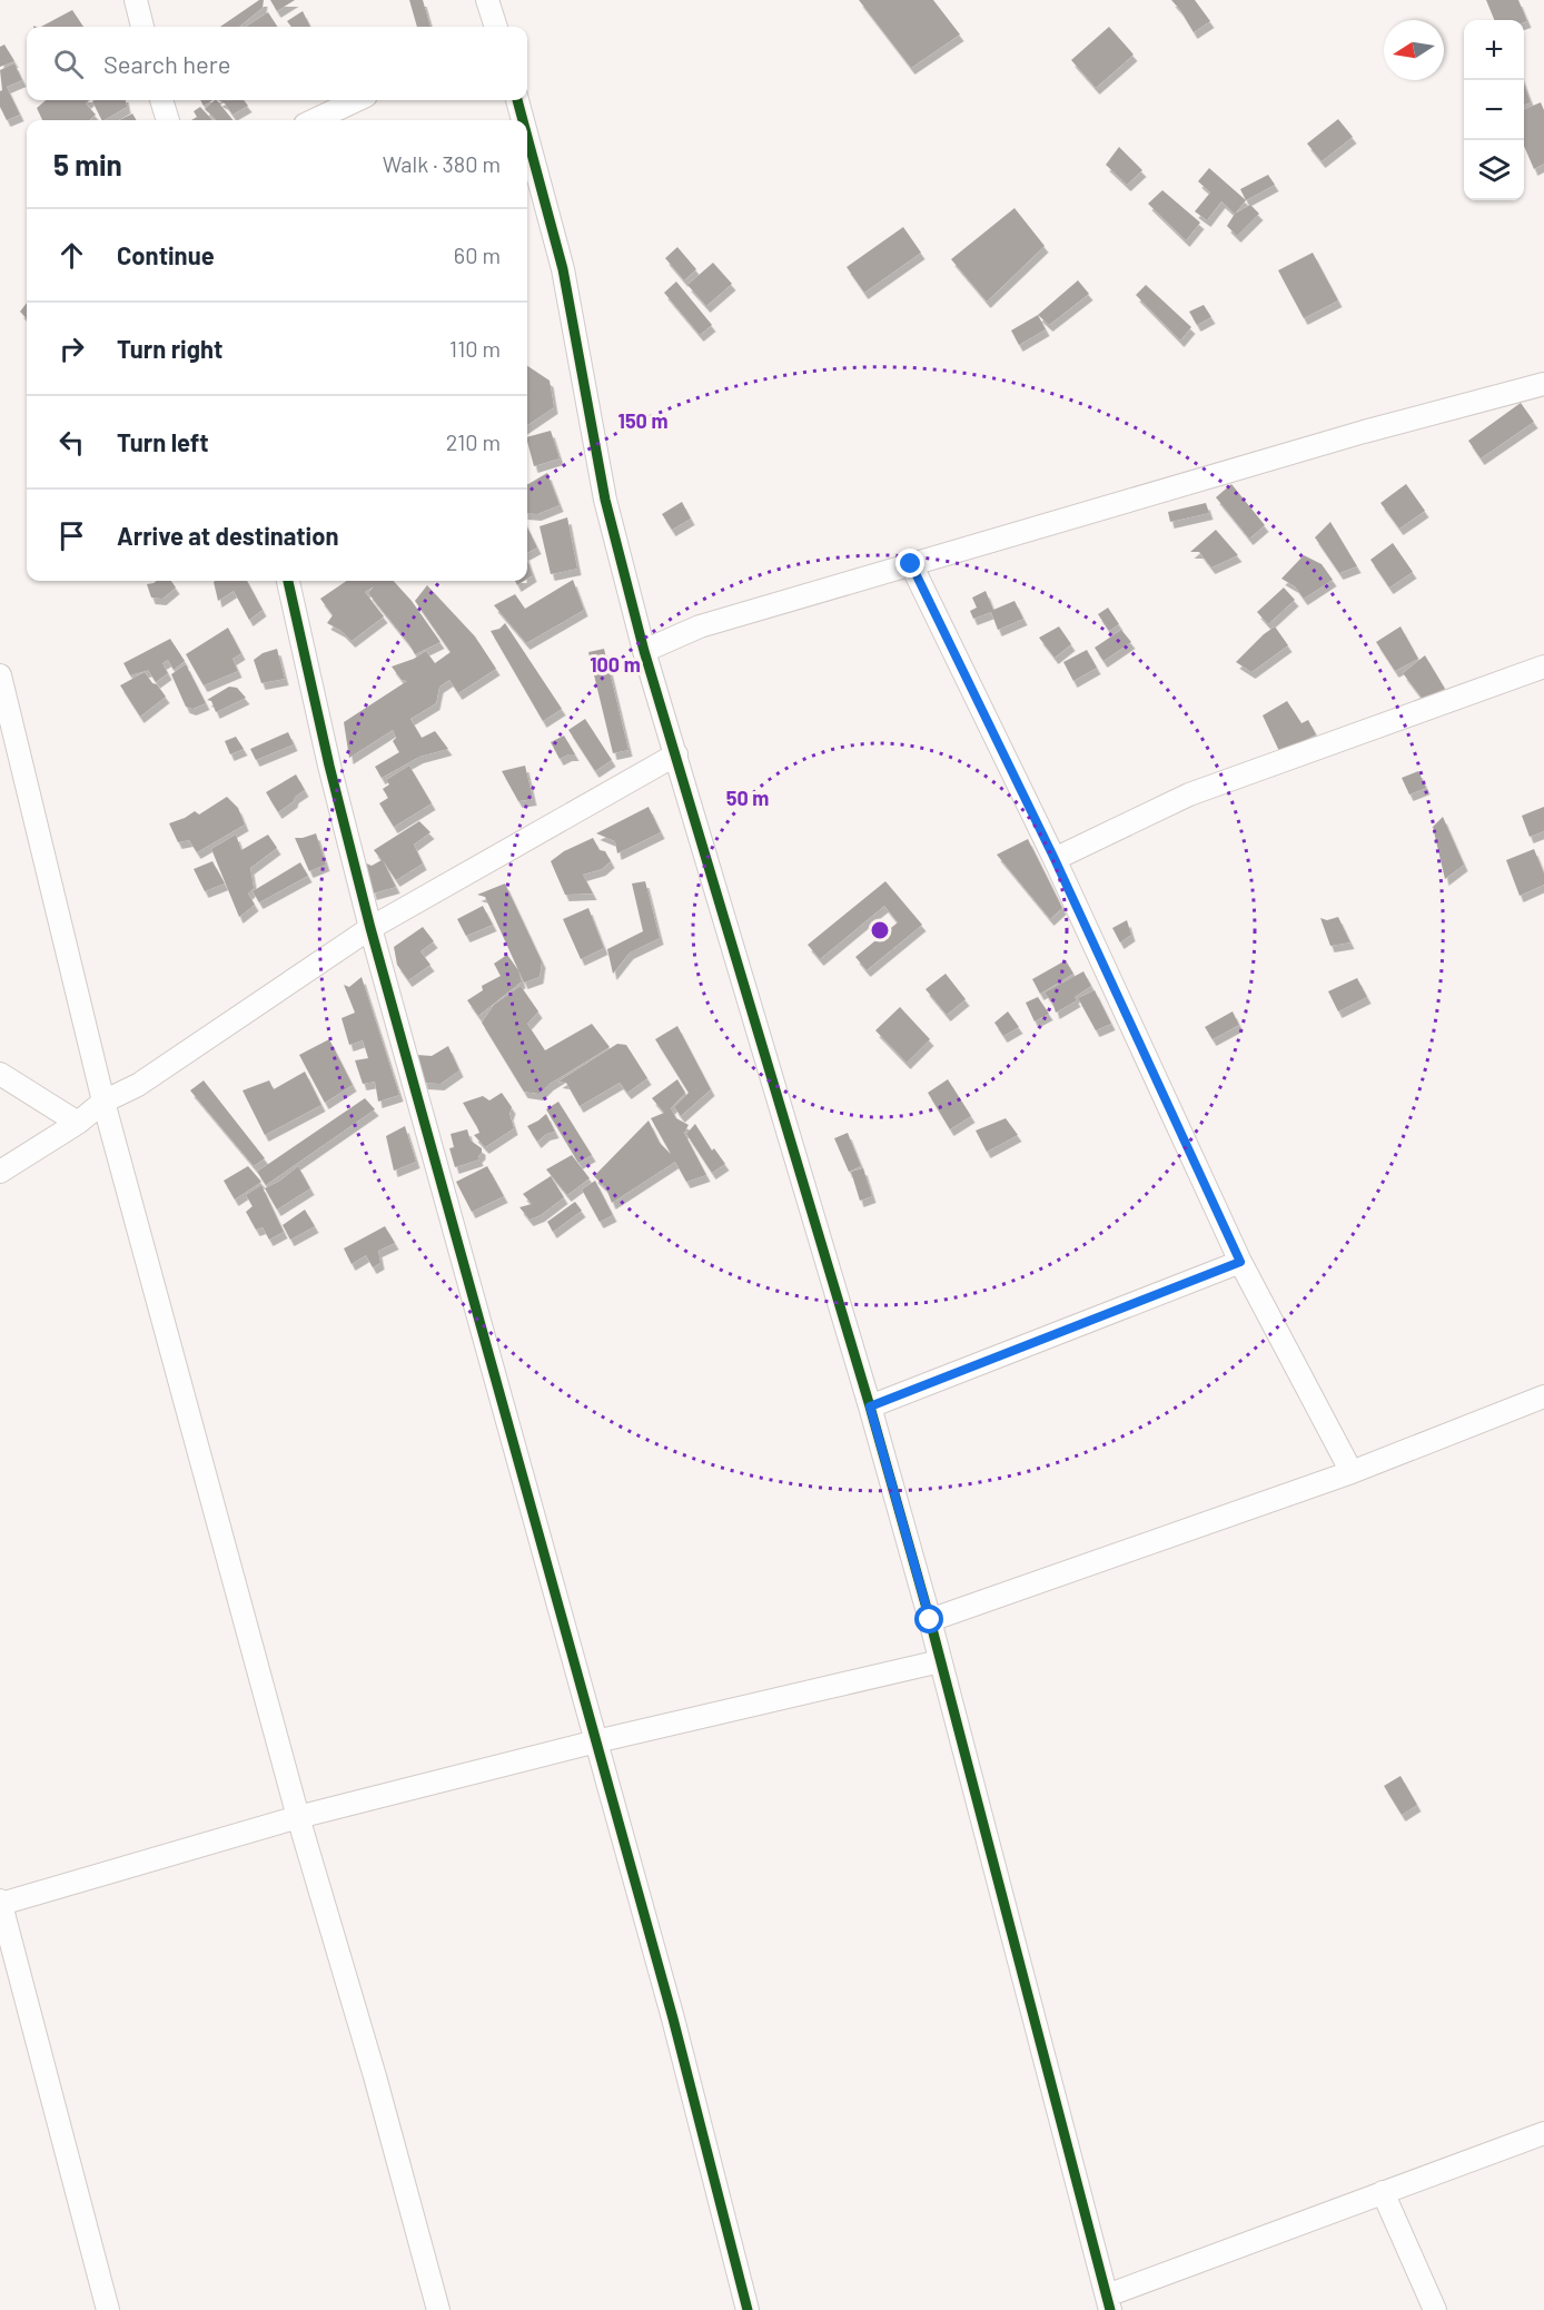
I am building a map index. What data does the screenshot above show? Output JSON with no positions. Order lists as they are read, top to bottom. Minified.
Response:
{"north":"left","page":{"map_buttons":["+","−"],"search":"Search here","heading":["5 min","Walk · 380 m"],"list":[["Continue","60 m"],["Turn right","110 m"],["Turn left","210 m"],"Arrive at destination"]},"rings":["150 m","100 m","50 m"]}
